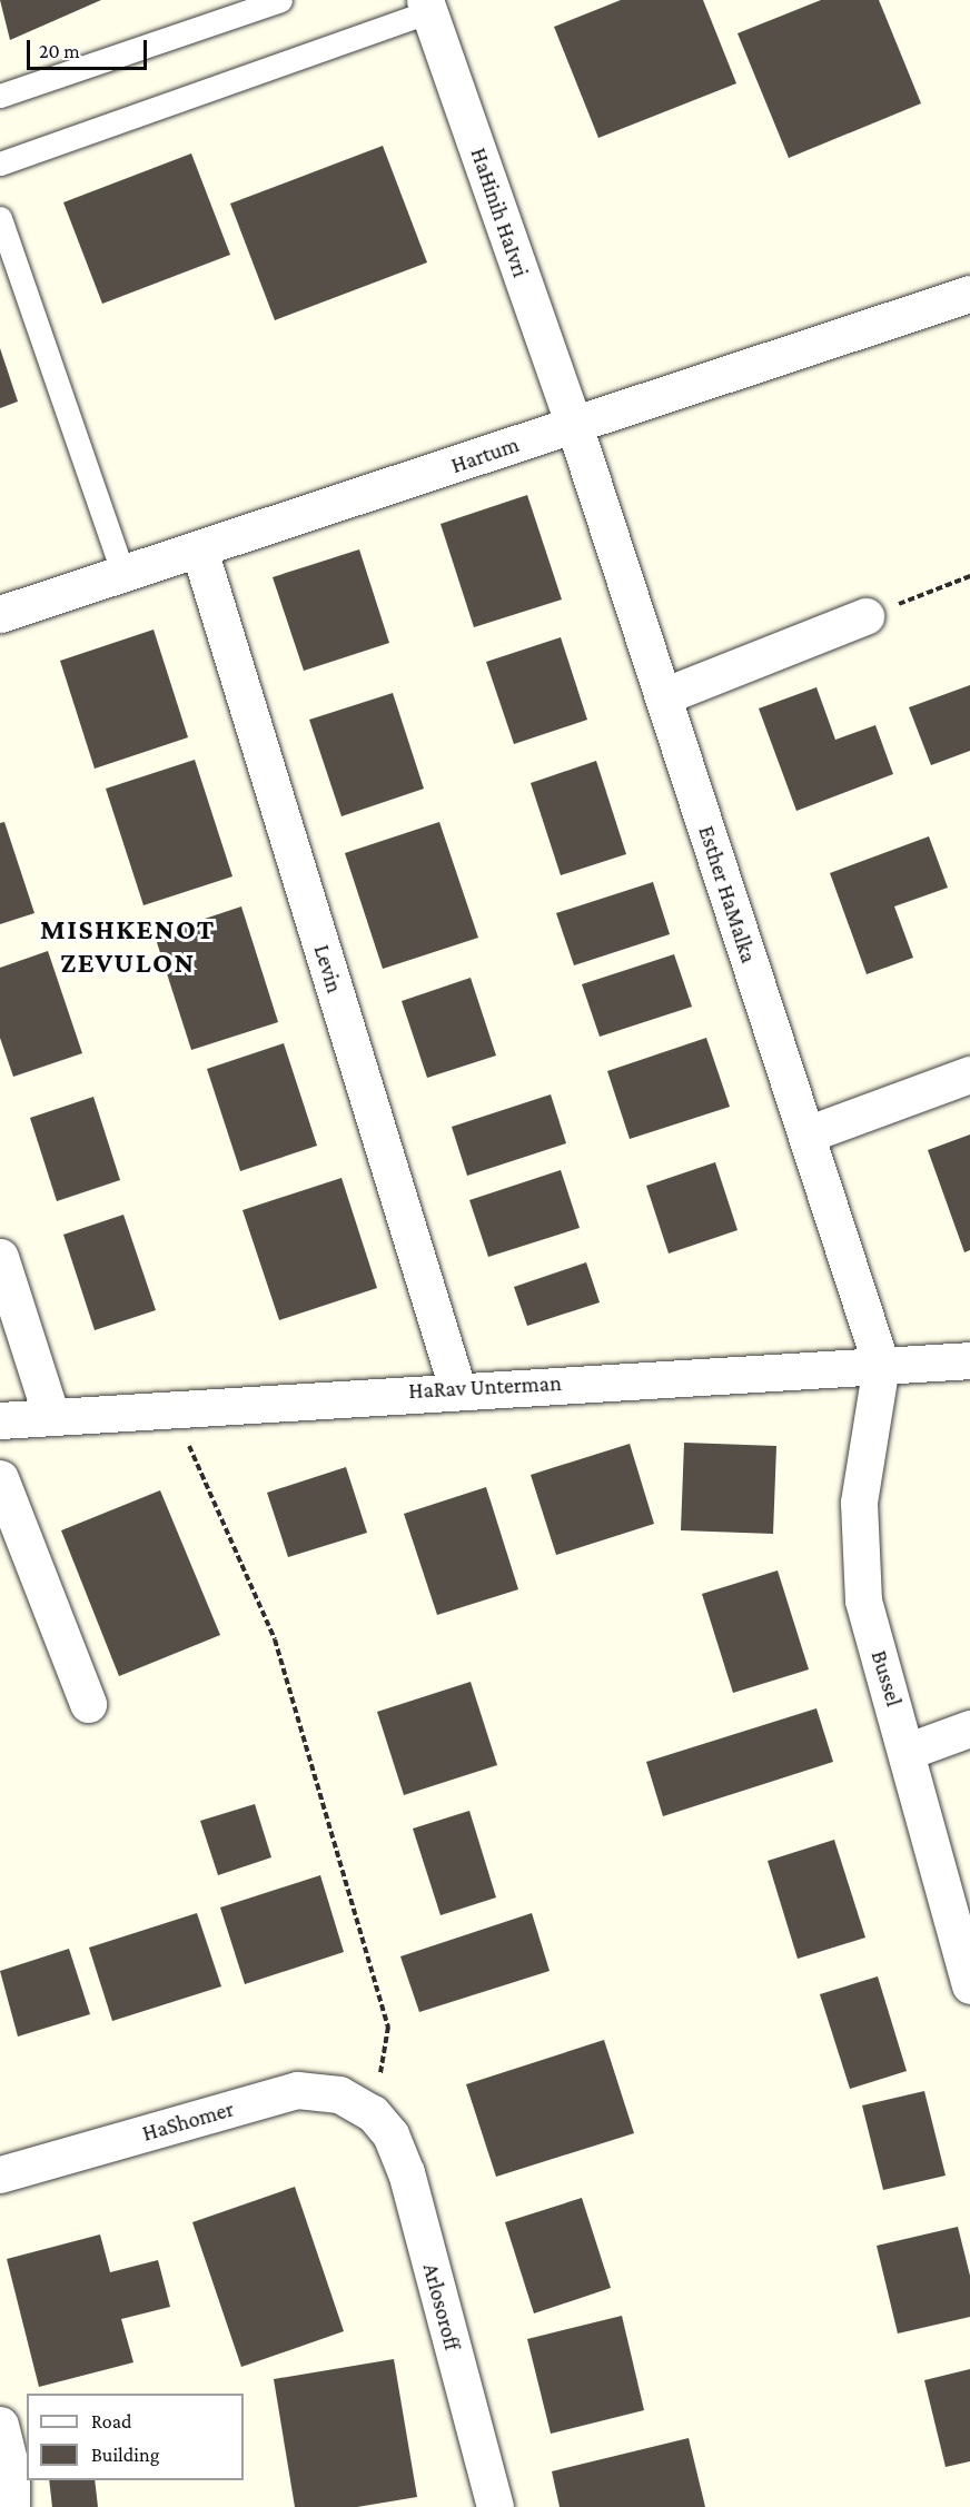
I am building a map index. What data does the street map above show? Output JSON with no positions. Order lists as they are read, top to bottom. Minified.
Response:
{"streets":{"street":["HaHinih HaIvri","Hartum","Esther HaMalka","Levin","HaRav Unterman","Bussel","HaShomer","Arlosoroff"]},"crossings":[["HaHinih HaIvri","Hartum"],["HaHinih HaIvri","Esther HaMalka"],["Hartum","Esther HaMalka"],["Hartum","Levin"],["Esther HaMalka","HaRav Unterman"],["Esther HaMalka","Bussel"],["Levin","HaRav Unterman"],["HaRav Unterman","Bussel"],["HaShomer","Arlosoroff"]],"districts":["MISHKENOT ZEVULON"],"legend":["Road","Building"],"scale_bar":"20 m"}
